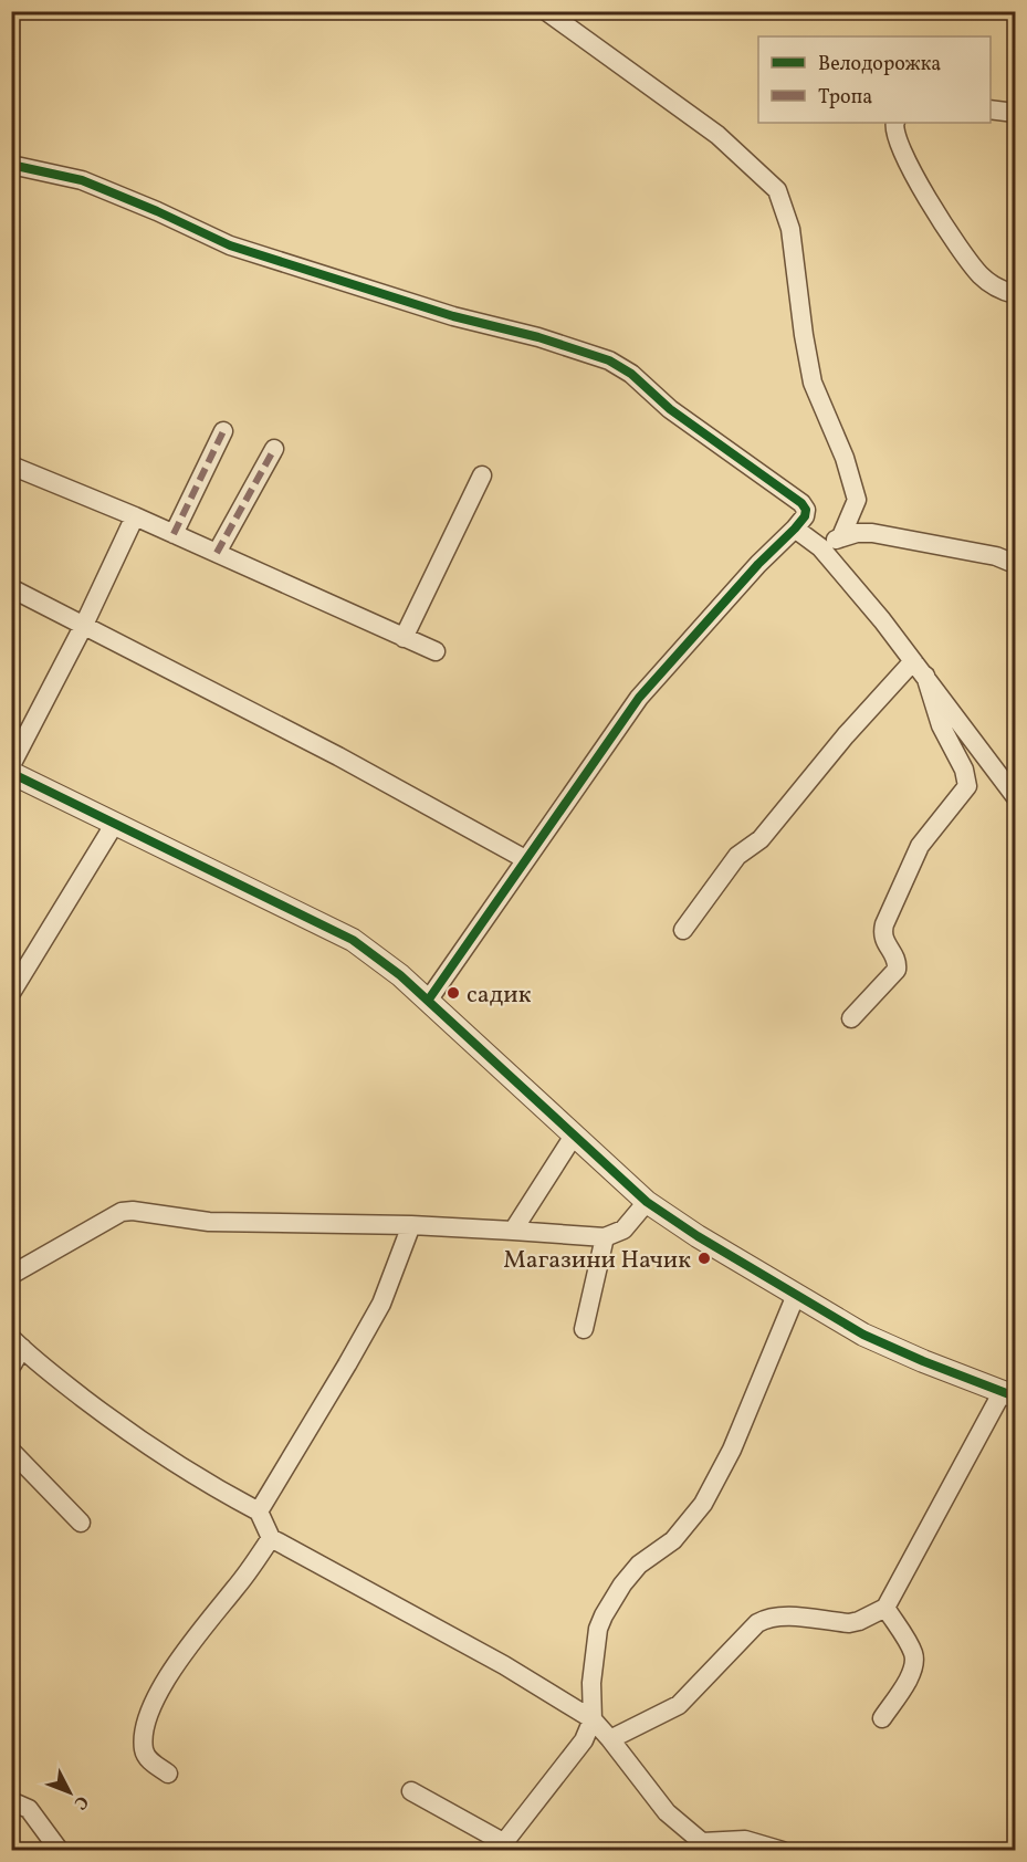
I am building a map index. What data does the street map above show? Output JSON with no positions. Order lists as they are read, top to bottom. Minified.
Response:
{"places":["садик","Магазини Начик"],"legend":["Велодорожка","Тропа"],"north":"bottom right"}
